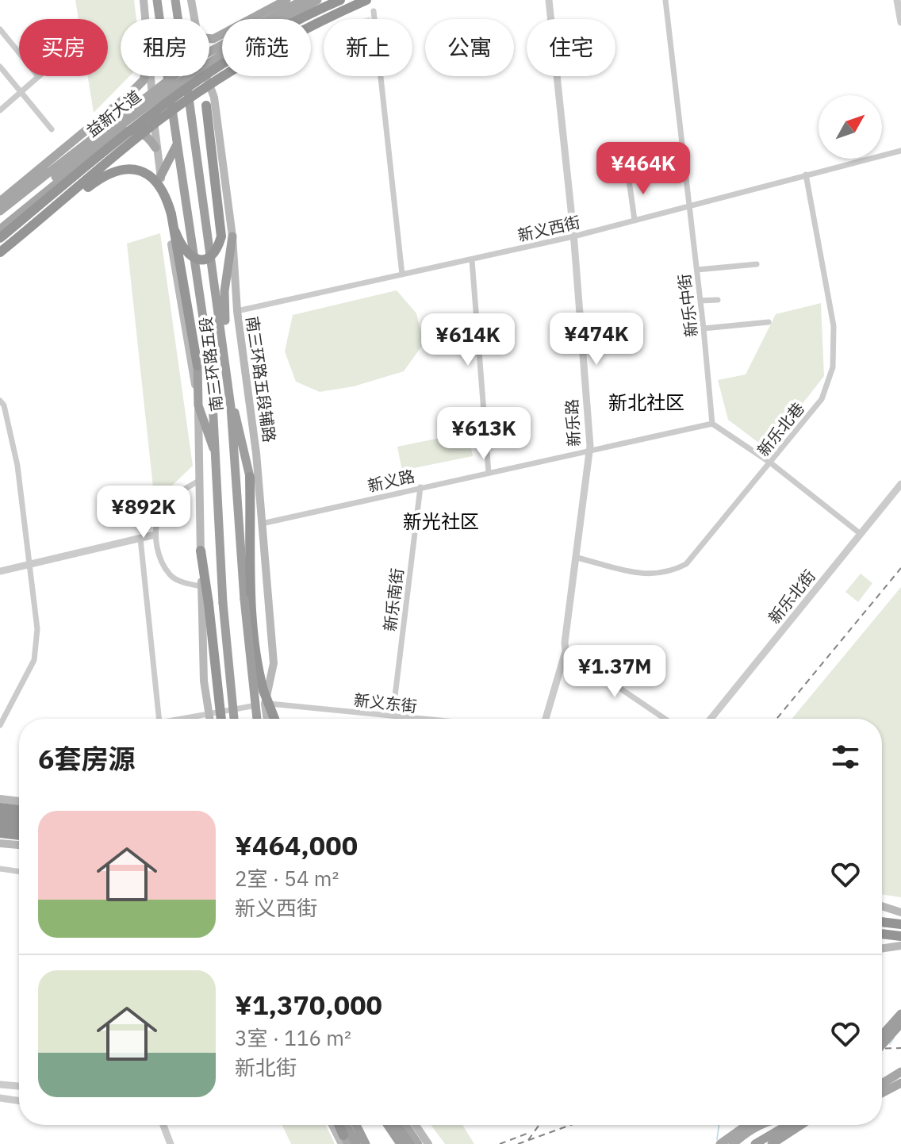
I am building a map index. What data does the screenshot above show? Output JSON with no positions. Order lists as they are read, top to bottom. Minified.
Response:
{"streets":{"highway":["南三环路五段"],"main road":["益新大道","南三环路五段辅路"],"street":["新义西街","新乐中街","新乐路","新乐北巷","新义路","新乐北街","新乐南街","新义东街"]},"crossings":[["新义西街","新乐中街"],["新义西街","南三环路五段辅路"],["新义西街","新乐路"],["新义西街","新乐北巷"],["新乐中街","新义路"],["南三环路五段辅路","新义路"],["南三环路五段辅路","新义东街"],["新乐路","新乐北巷"],["新乐路","新义路"],["新义路","新乐南街"],["新乐南街","新义东街"]],"districts":["新北社区","新光社区"],"north":"top right","page":{"chip":["买房","租房","筛选","新上","公寓","住宅"],"price":["¥464K","¥474K","¥614K","¥613K","¥892K","¥1.37M"],"heading":"6套房源","list":[{"name":"¥464,000","note":"2室 · 54 m² · 新义西街"},{"name":"¥1,370,000","note":"3室 · 116 m² · 新北街"}]}}
